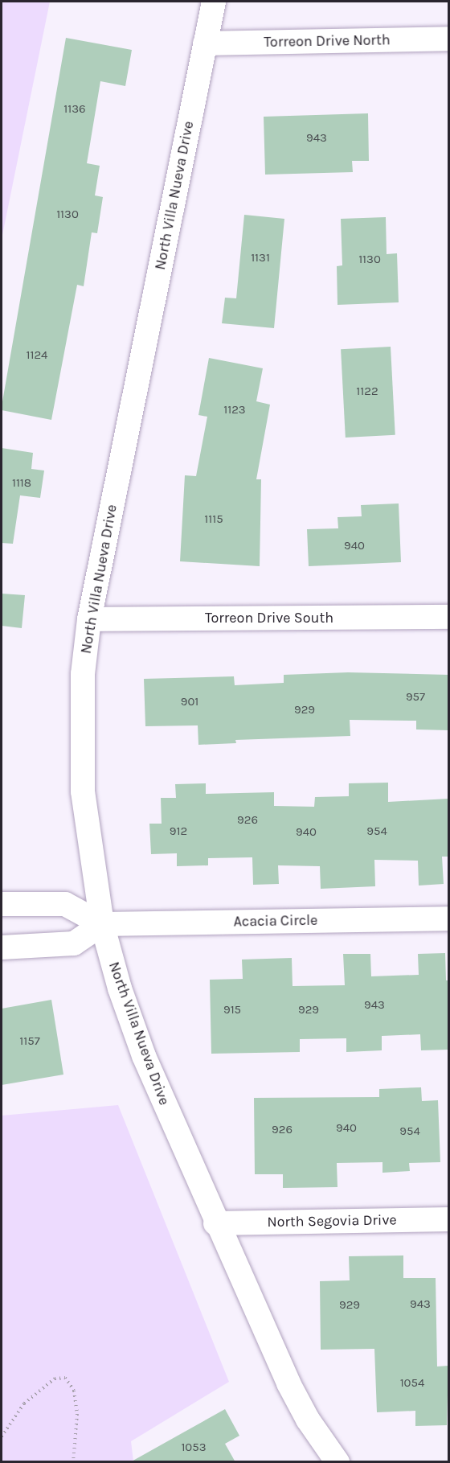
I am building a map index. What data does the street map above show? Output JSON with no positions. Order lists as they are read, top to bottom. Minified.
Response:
{"streets":{"street":["Torreon Drive North","North Villa Nueva Drive","Torreon Drive South","Acacia Circle","North Segovia Drive"]},"crossings":[["Torreon Drive North","North Villa Nueva Drive"],["North Villa Nueva Drive","Torreon Drive South"],["North Villa Nueva Drive","Acacia Circle"],["North Villa Nueva Drive","North Segovia Drive"]],"house_numbers":["1136","943","1130","1131","1130","1124","1122","1123","1118","1115","940","957","901","929","926","912","954","940","943","915","929","1157","940","926","954","943","929","1054","1053"]}
